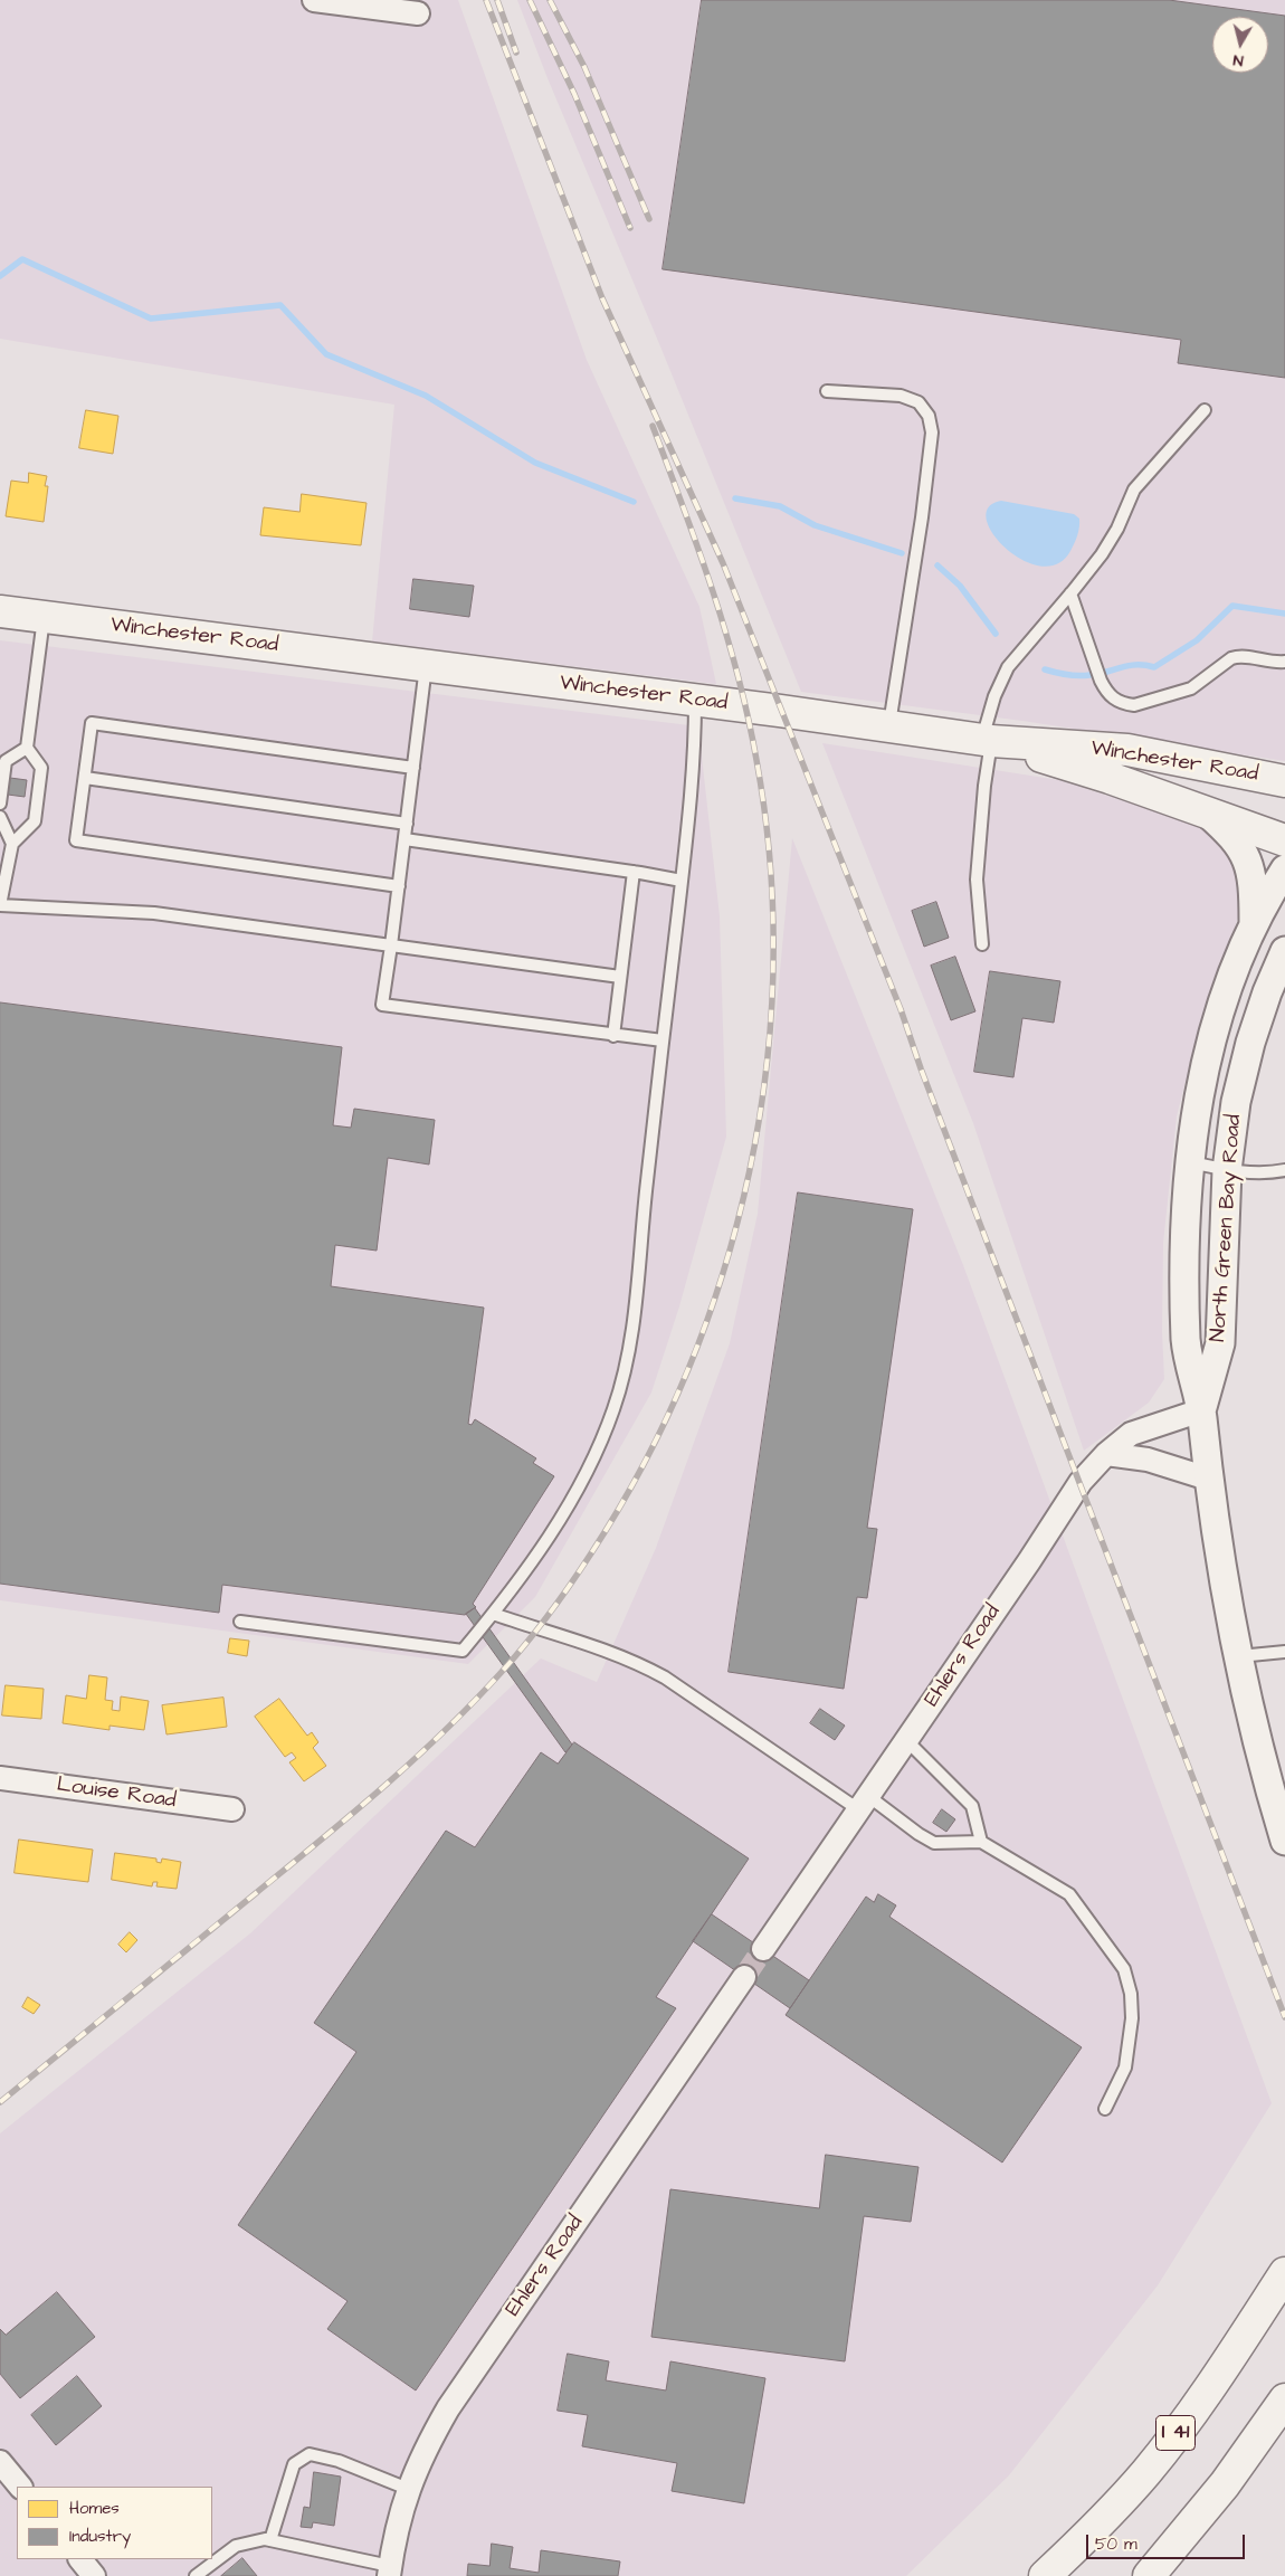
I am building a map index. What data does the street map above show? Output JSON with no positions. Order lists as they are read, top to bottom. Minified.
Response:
{"streets":{"main road":["Winchester Road","I 41"],"street":["North Green Bay Road","Ehlers Road","Louise Road"]},"crossings":[["North Green Bay Road","Ehlers Road"]],"legend":["Homes","Industry"],"scale_bar":"50 m","north":"bottom"}
